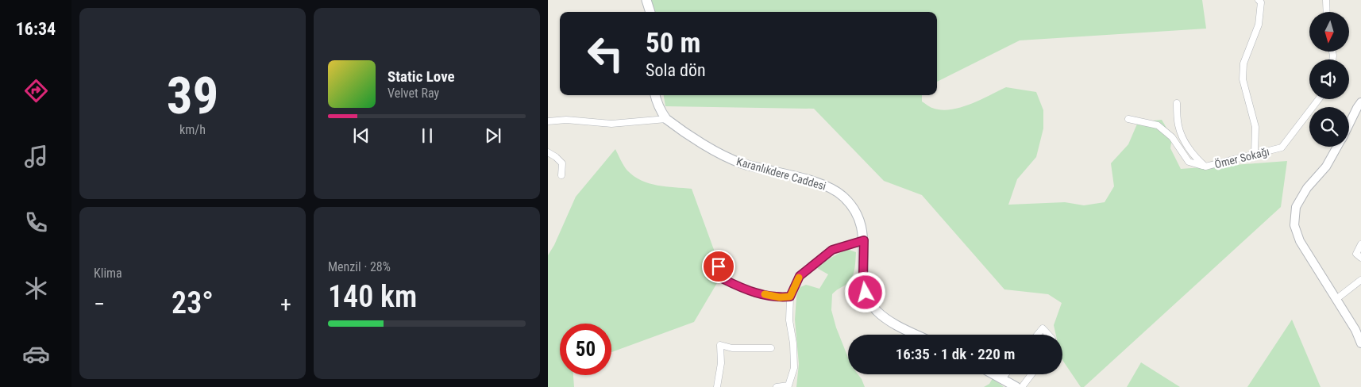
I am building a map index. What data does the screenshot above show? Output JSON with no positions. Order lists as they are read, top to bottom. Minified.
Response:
{"streets":{"main road":["Karanlıkdere Caddesi"],"street":["Ömer Sokağı"]},"north":"bottom","page":{"tabs":"16:34","tile":[["39","km/h"],"Klima",["Menzil · 28%","140 km"]],"turn":["50 m","Sola dön"],"song":["Static Love","Velvet Ray"],"heat":["−","23°","+"],"limit":"50","trip":"16:35 · 1 dk · 220 m"}}
